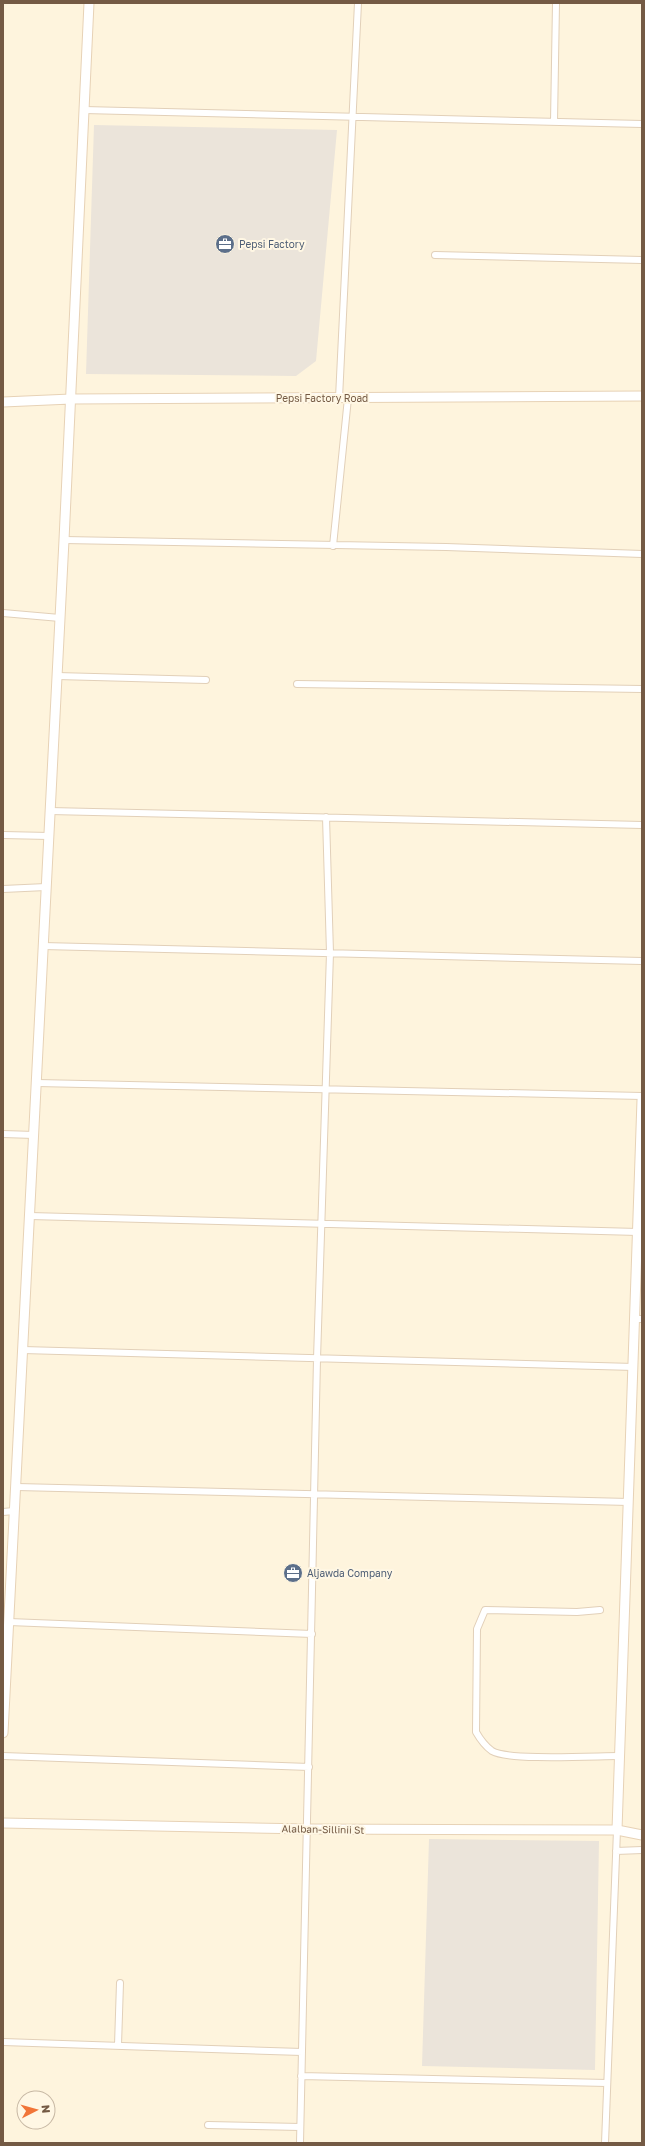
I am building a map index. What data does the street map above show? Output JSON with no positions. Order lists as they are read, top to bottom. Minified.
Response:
{"streets":{"street":["Pepsi Factory Road","Alalban-Sillinii St"]},"places":{"office":["Pepsi Factory","Aljawda Company"]},"north":"right"}
